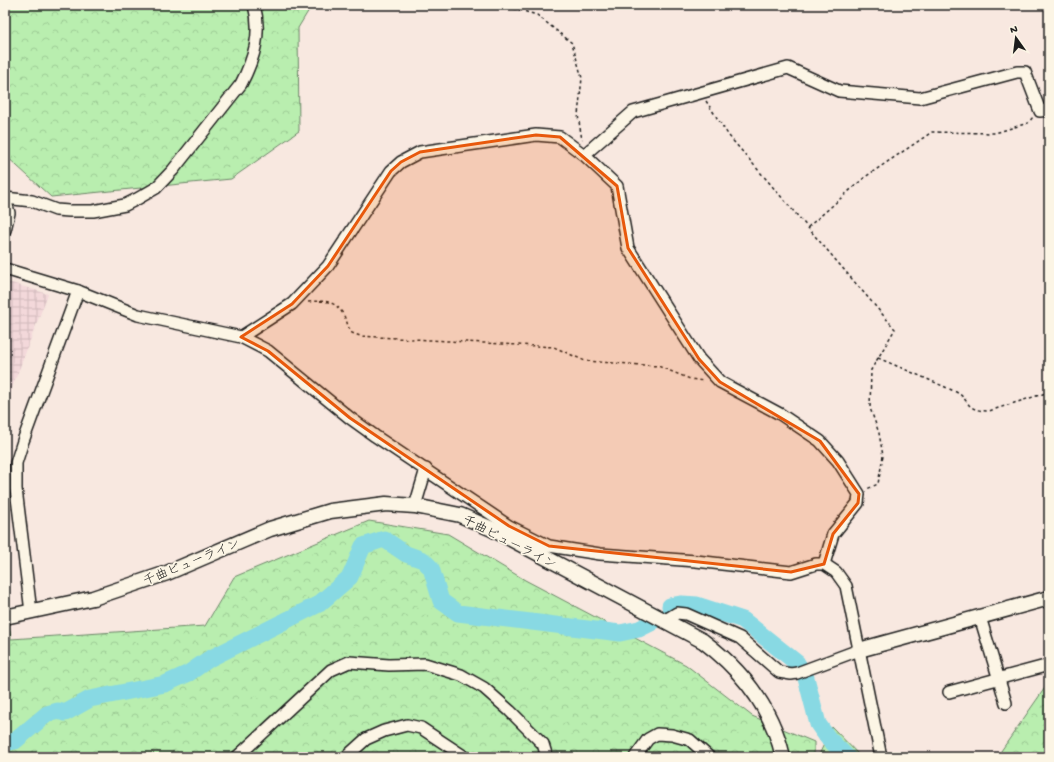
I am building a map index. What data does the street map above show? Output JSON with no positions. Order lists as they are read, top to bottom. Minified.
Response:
{"streets":{"street":["千曲ビューライン"]},"north":"top"}
